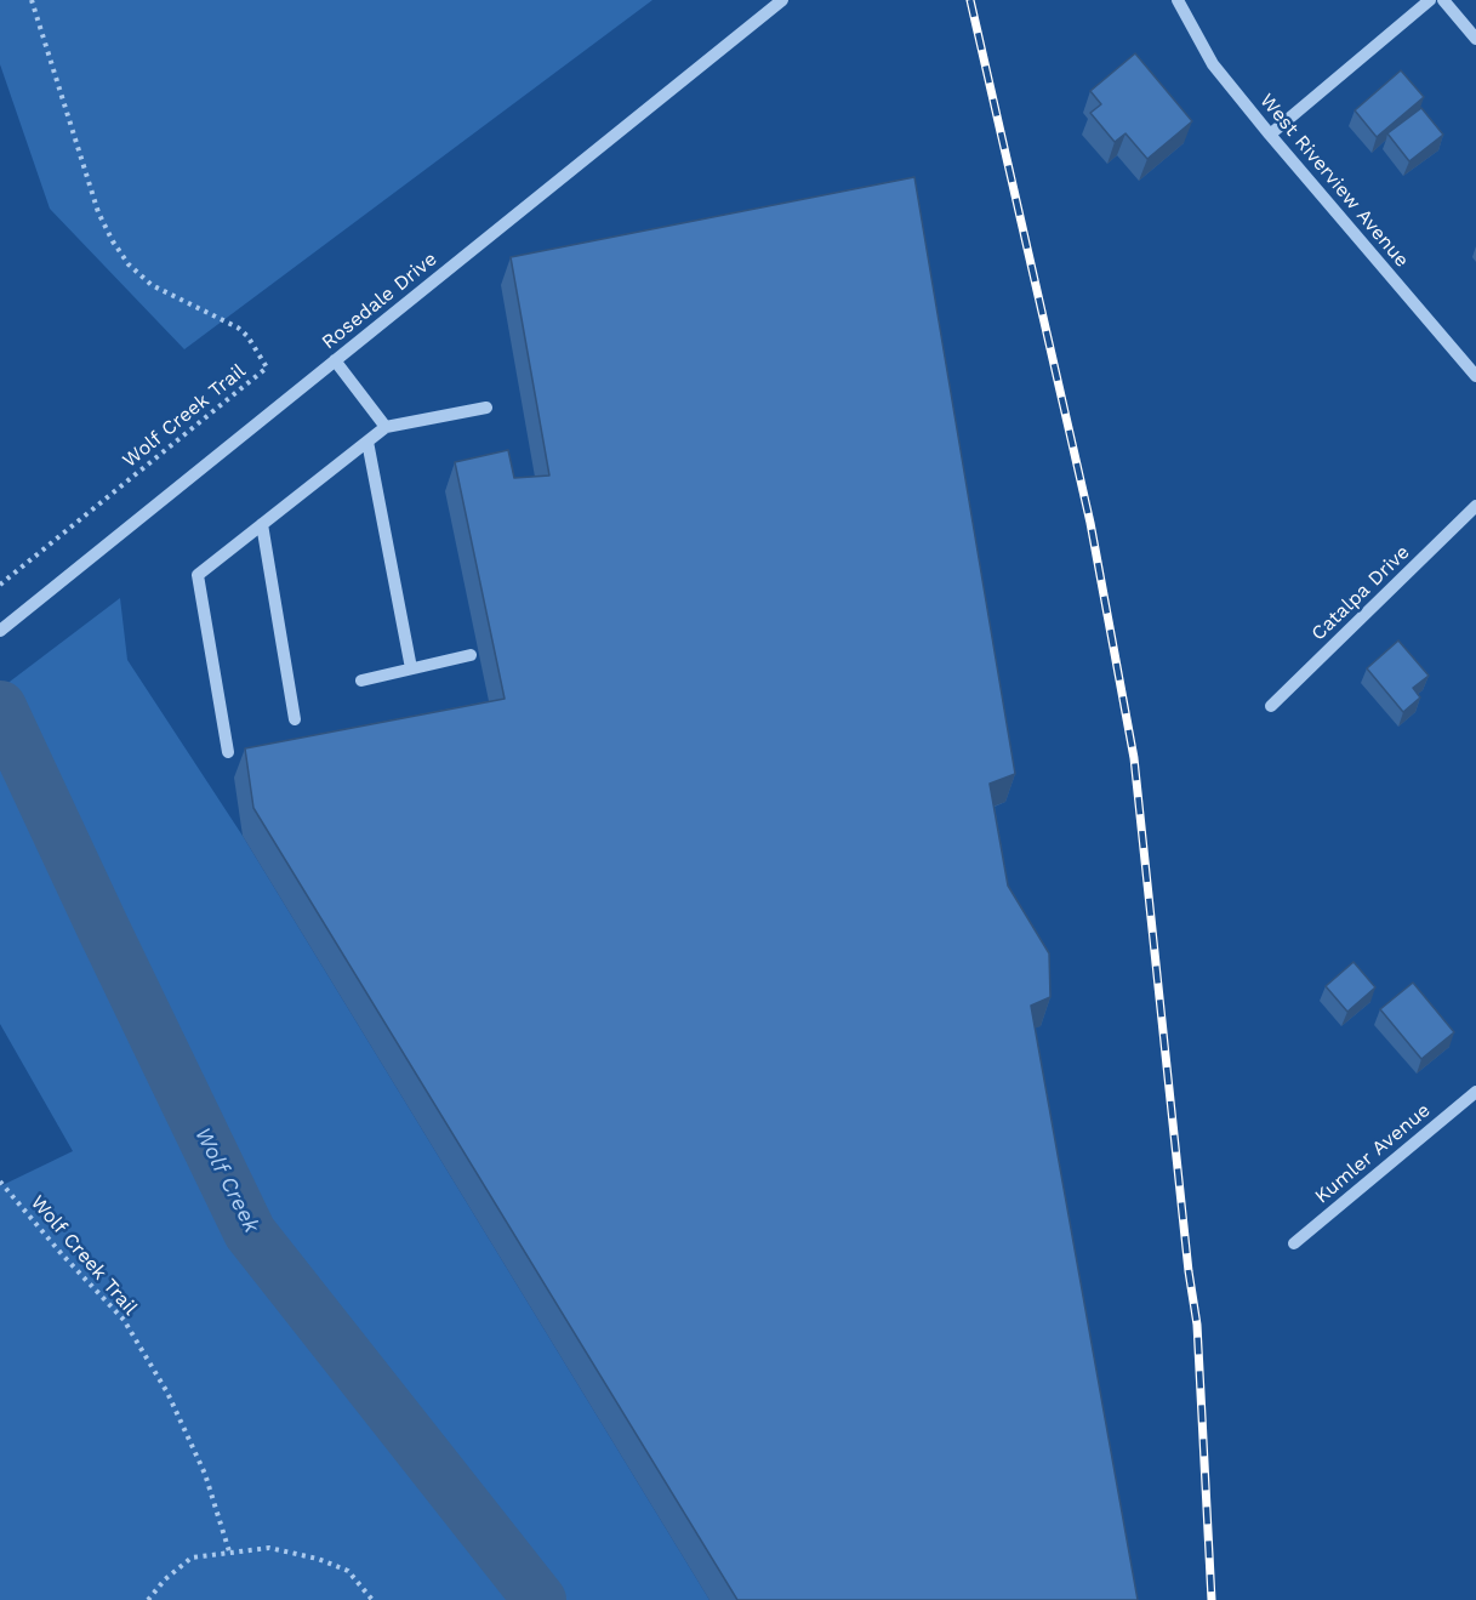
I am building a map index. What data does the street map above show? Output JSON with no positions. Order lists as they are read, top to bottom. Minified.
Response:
{"streets":{"street":["West Riverview Avenue","Rosedale Drive","Catalpa Drive","Kumler Avenue"],"path":["Wolf Creek Trail"]},"water":["Wolf Creek"]}
